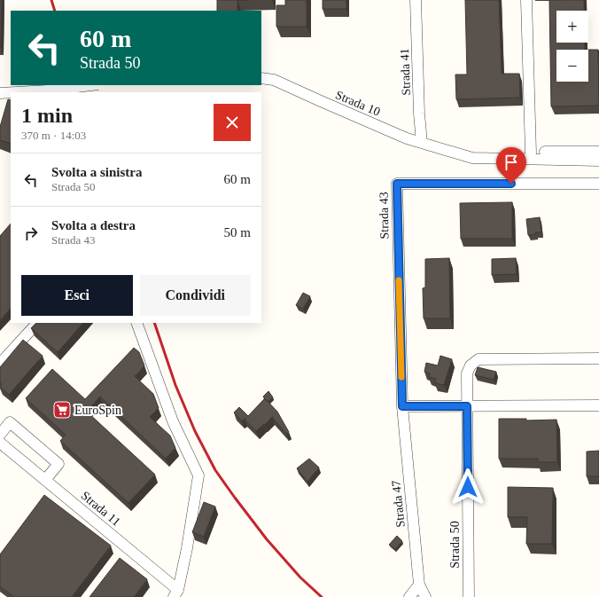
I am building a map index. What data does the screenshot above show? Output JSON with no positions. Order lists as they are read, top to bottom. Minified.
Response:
{"streets":{"street":["Strada 41","Strada 10","Strada 43","Strada 47","Strada 11","Strada 50"]},"crossings":[["Strada 41","Strada 10"],["Strada 43","Strada 47"]],"places":{"supermarket":["EuroSpin"]},"page":{"map_buttons":["+","−"],"turn":["60 m","Strada 50"],"heading":["1 min","370 m · 14:03"],"list":[{"name":"Svolta a sinistra","note":"Strada 50","value":"60 m"},{"name":"Svolta a destra","note":"Strada 43","value":"50 m"}],"buttons":["Esci","Condividi"]}}
